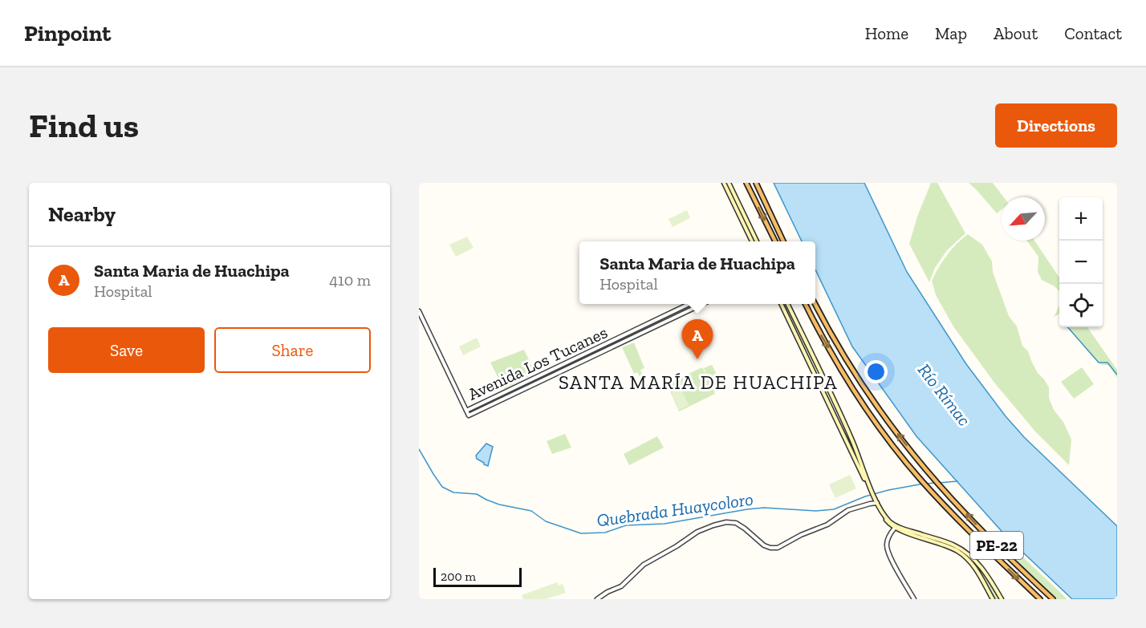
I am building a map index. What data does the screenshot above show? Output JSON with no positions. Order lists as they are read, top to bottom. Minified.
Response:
{"streets":{"highway":["PE-22"],"street":["Avenida Los Tucanes"]},"districts":["SANTA MARÍA DE HUACHIPA"],"water":["Río Rímac","Quebrada Huaycoloro"],"scale_bar":"200 m","north":"bottom left","page":{"header":"Pinpoint","nav":["Home","Map","About","Contact"],"buttons":["Directions",["Save","Share"]],"title":"Find us","heading":"Nearby","map_buttons":["+","−"],"popup":["Santa Maria de Huachipa","Hospital"],"list":[{"mark":"A","name":"Santa Maria de Huachipa","note":"Hospital","value":"410 m"}],"pins":"A","scale":"200 m"}}
